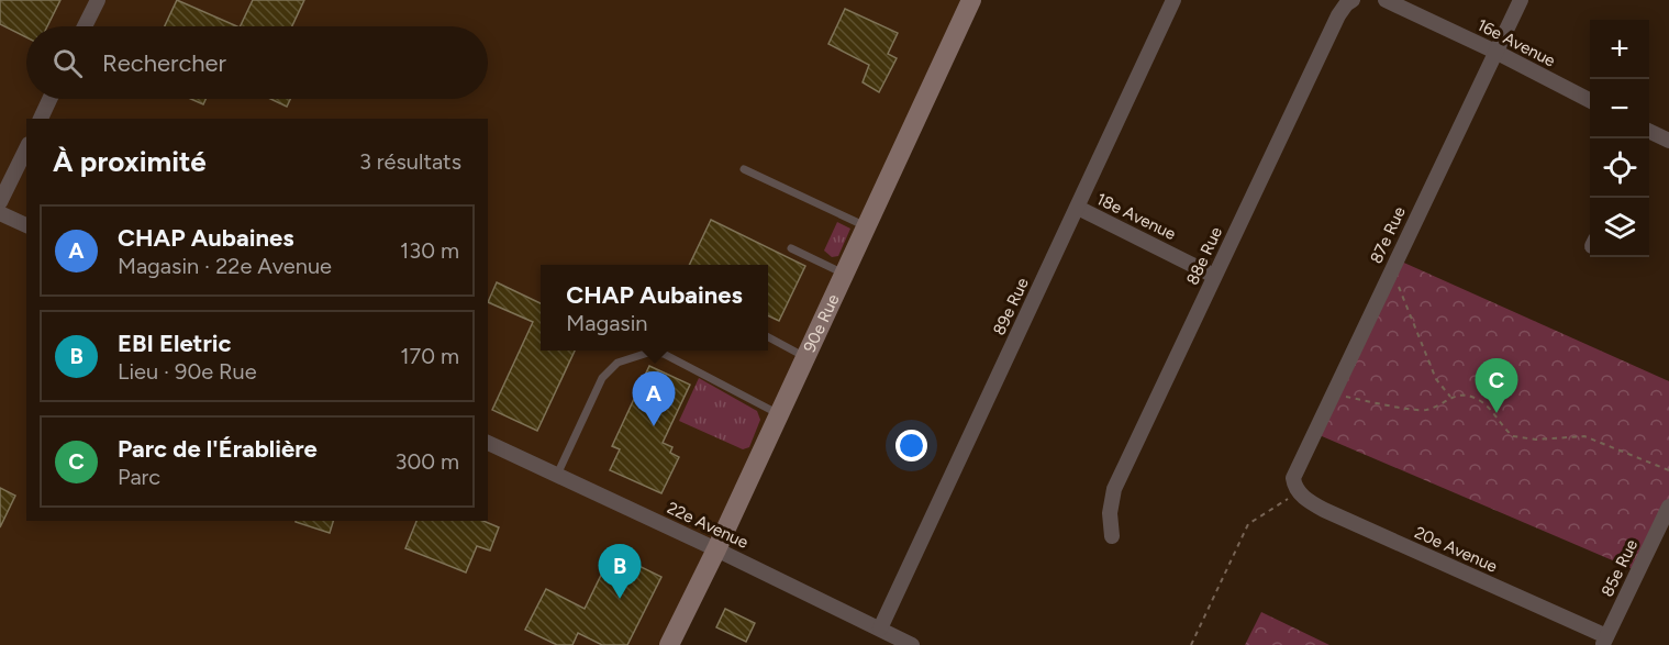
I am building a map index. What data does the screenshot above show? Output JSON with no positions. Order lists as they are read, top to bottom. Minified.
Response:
{"streets":{"street":["16e Avenue","18e Avenue","87e Rue","88e Rue","89e Rue","90e Rue","22e Avenue","20e Avenue","85e Rue"]},"crossings":[["16e Avenue","87e Rue"],["18e Avenue","88e Rue"],["18e Avenue","89e Rue"],["87e Rue","20e Avenue"],["89e Rue","22e Avenue"],["90e Rue","22e Avenue"],["20e Avenue","85e Rue"]],"page":{"map_buttons":["+","−"],"search":"Rechercher","heading":["À proximité","3 résultats"],"list":[{"mark":"A","name":"CHAP Aubaines","note":"Magasin · 22e Avenue","value":"130 m"},{"mark":"B","name":"EBI Eletric","note":"Lieu · 90e Rue","value":"170 m"},{"mark":"C","name":"Parc de l'Érablière","note":"Parc","value":"300 m"}],"popup":["CHAP Aubaines","Magasin"],"pins":["C","A","B"]}}
